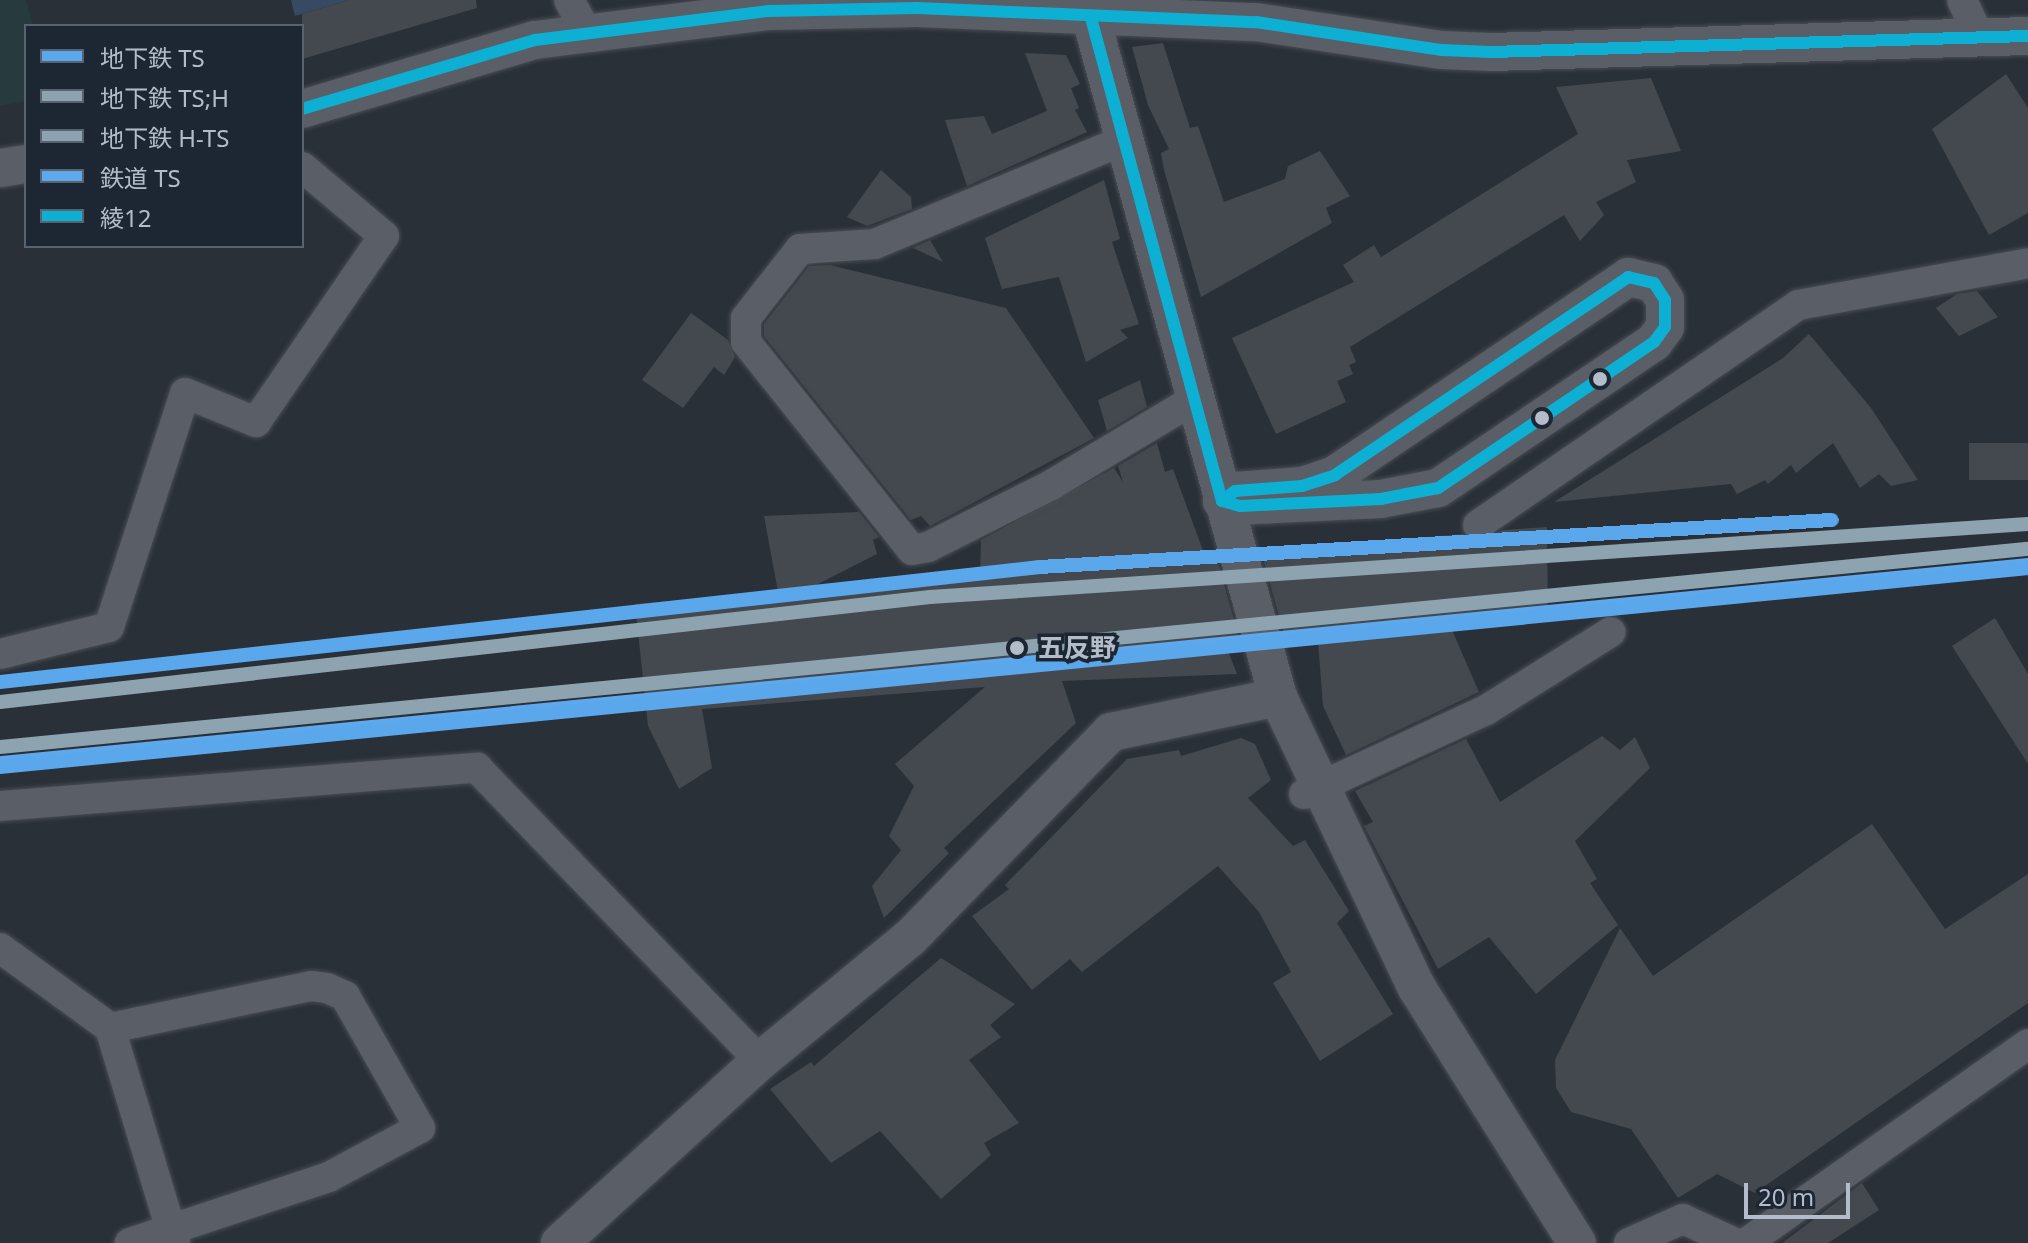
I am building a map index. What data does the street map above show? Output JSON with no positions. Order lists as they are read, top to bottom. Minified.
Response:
{"places":["五反野"],"lines":["transit line 綾12","metro line TS","metro line H-TS","metro line TS;H","rail line TS"],"legend":["地下鉄 TS","地下鉄 TS;H","地下鉄 H-TS","鉄道 TS","綾12"],"scale_bar":"20 m"}
